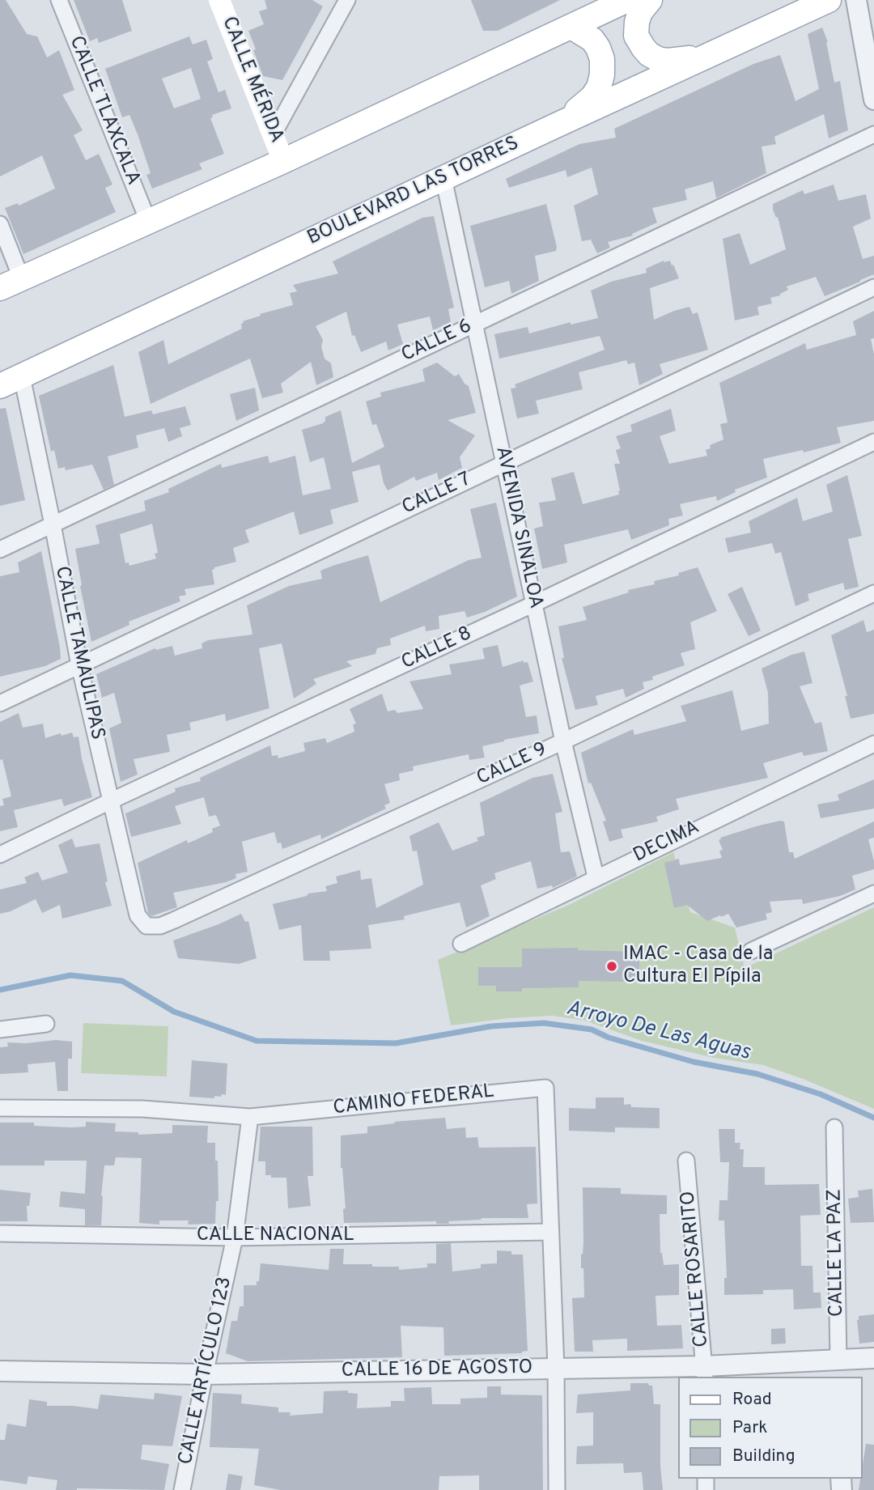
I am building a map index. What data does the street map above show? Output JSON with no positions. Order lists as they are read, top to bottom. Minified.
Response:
{"streets":{"main road":["CALLE MÉRIDA","BOULEVARD LAS TORRES"],"street":["CALLE TLAXCALA","CALLE 6","CALLE 7","AVENIDA SINALOA","CALLE 8","CALLE TAMAULIPAS","CALLE 9","DECIMA","CAMINO FEDERAL","CALLE NACIONAL","CALLE LA PAZ","CALLE ROSARITO","CALLE 16 DE AGOSTO","CALLE ARTÍCULO 123"]},"crossings":[["BOULEVARD LAS TORRES","AVENIDA SINALOA"],["BOULEVARD LAS TORRES","CALLE TAMAULIPAS"],["CALLE 6","AVENIDA SINALOA"],["CALLE 6","CALLE TAMAULIPAS"],["CALLE 7","AVENIDA SINALOA"],["CALLE 7","CALLE TAMAULIPAS"],["AVENIDA SINALOA","CALLE 8"],["AVENIDA SINALOA","CALLE 9"],["AVENIDA SINALOA","DECIMA"],["CALLE 8","CALLE TAMAULIPAS"],["CALLE TAMAULIPAS","CALLE 9"],["CAMINO FEDERAL","CALLE NACIONAL"],["CAMINO FEDERAL","CALLE 16 DE AGOSTO"],["CAMINO FEDERAL","CALLE ARTÍCULO 123"],["CALLE NACIONAL","CALLE ARTÍCULO 123"],["CALLE LA PAZ","CALLE 16 DE AGOSTO"],["CALLE ROSARITO","CALLE 16 DE AGOSTO"],["CALLE 16 DE AGOSTO","CALLE ARTÍCULO 123"]],"water":["Arroyo De Las Aguas"],"places":["IMAC - Casa de la Cultura El Pípila"],"legend":["Road","Park","Building"]}
